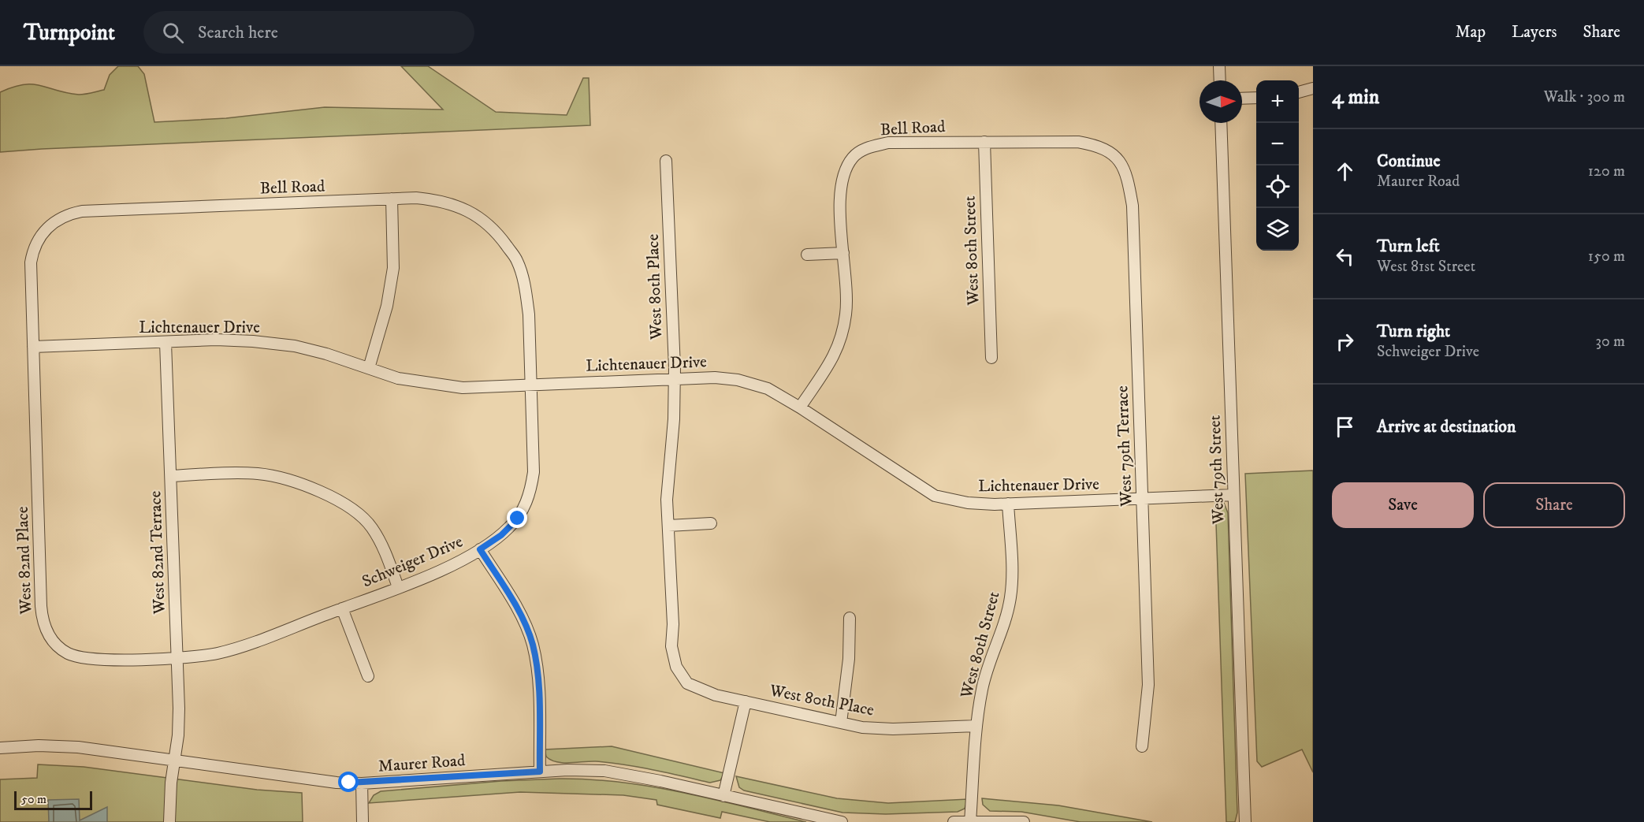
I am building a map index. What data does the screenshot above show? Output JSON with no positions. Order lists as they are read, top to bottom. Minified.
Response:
{"streets":{"street":["Bell Road","West 80th Street","West 80th Place","Lichtenauer Drive","West 79th Terrace","West 79th Street","West 82nd Terrace","West 82nd Place","Schweiger Drive","Maurer Road"]},"crossings":[["Bell Road","West 80th Street"],["Bell Road","Lichtenauer Drive"],["Bell Road","West 79th Terrace"],["Bell Road","West 82nd Place"],["Bell Road","Schweiger Drive"],["West 80th Street","West 80th Place"],["West 80th Street","Lichtenauer Drive"],["West 80th Place","Lichtenauer Drive"],["West 80th Place","Maurer Road"],["Lichtenauer Drive","West 79th Terrace"],["Lichtenauer Drive","West 79th Street"],["Lichtenauer Drive","West 82nd Terrace"],["Lichtenauer Drive","West 82nd Place"],["Lichtenauer Drive","Schweiger Drive"],["West 82nd Terrace","West 82nd Place"],["West 82nd Terrace","Schweiger Drive"],["West 82nd Terrace","Maurer Road"],["West 82nd Place","Schweiger Drive"]],"scale_bar":"50 m","north":"right","page":{"header":"Turnpoint","search":"Search here","nav":["Map","Layers","Share"],"heading":["4 min","Walk · 300 m"],"map_buttons":["+","−"],"list":[["Continue","Maurer Road","120 m"],["Turn left","West 81st Street","150 m"],["Turn right","Schweiger Drive","30 m"],"Arrive at destination"],"buttons":["Save","Share"],"scale":"50 m"}}
